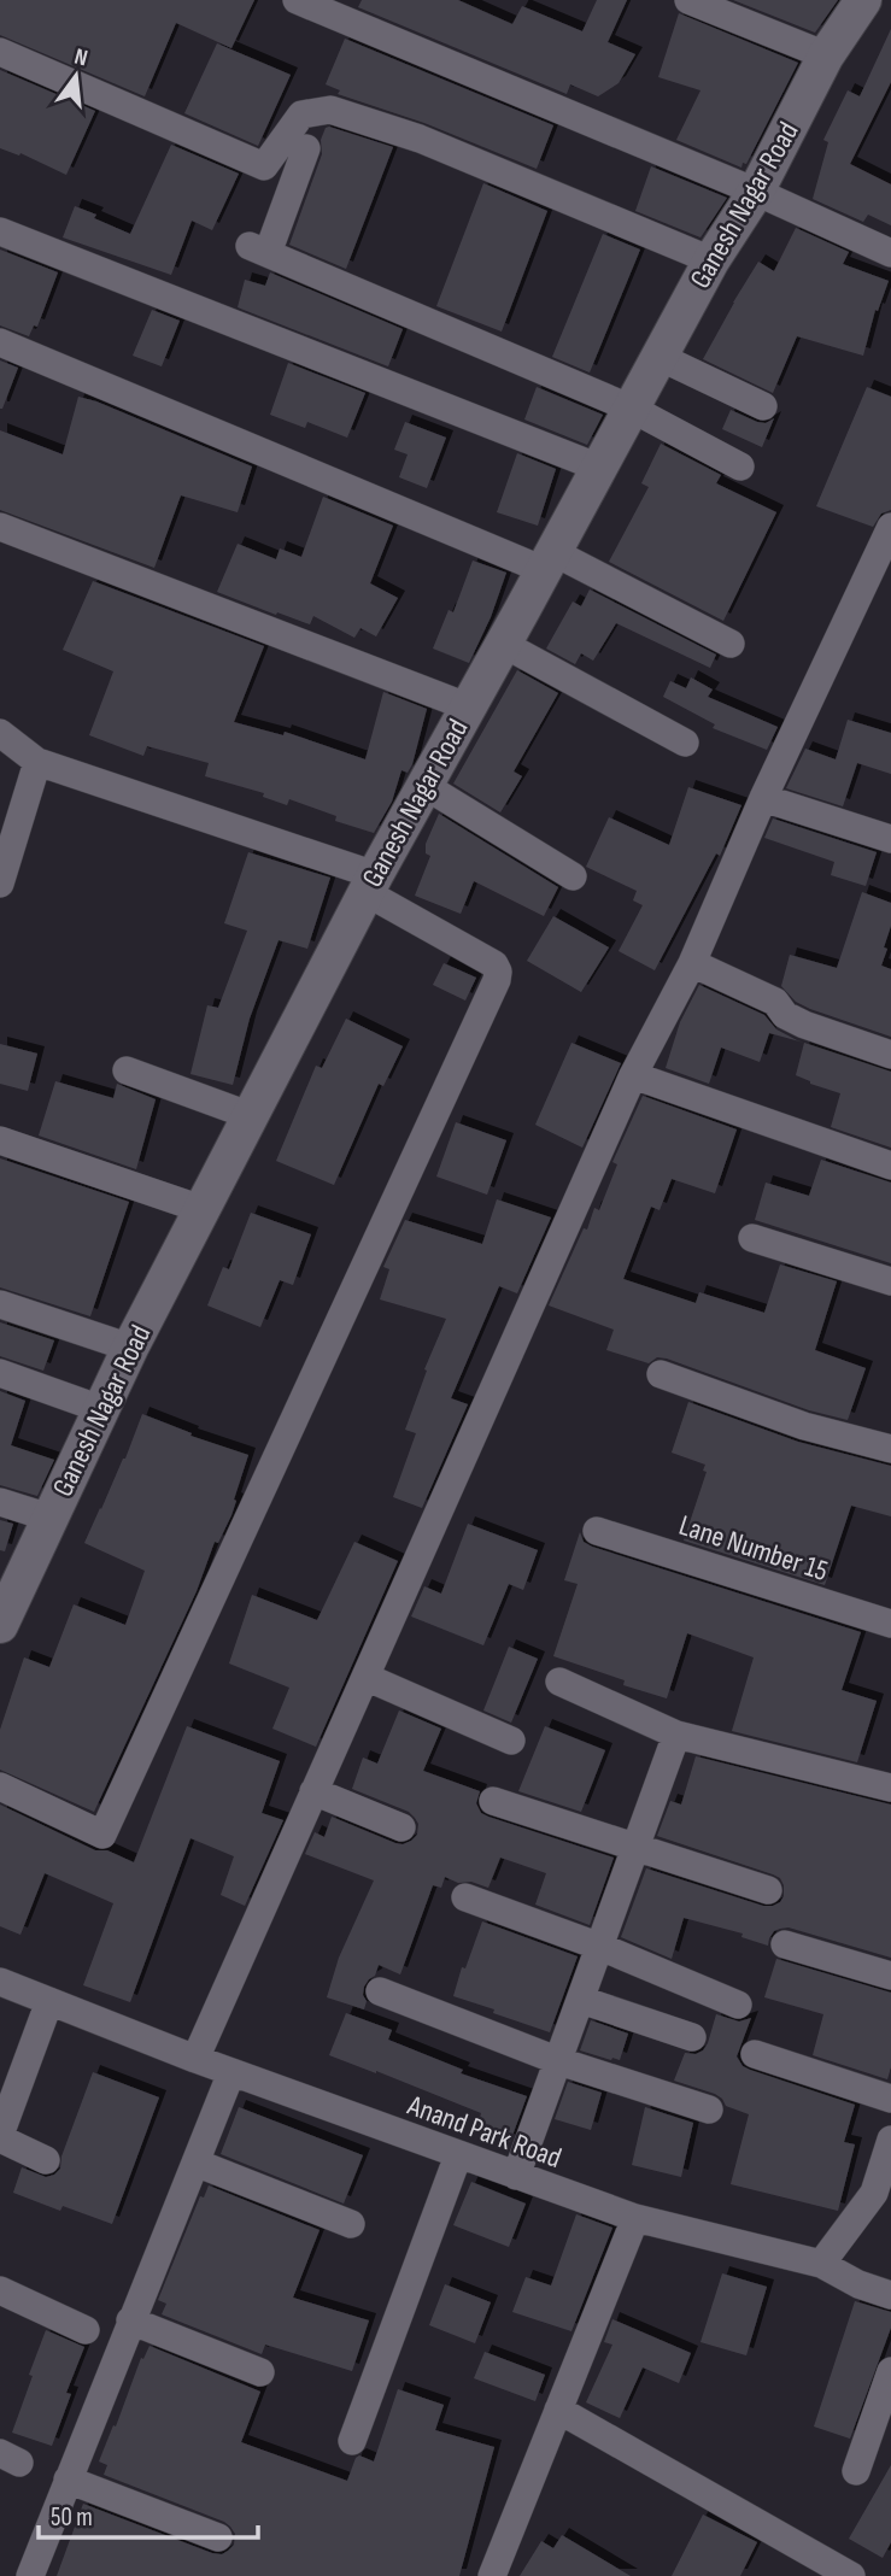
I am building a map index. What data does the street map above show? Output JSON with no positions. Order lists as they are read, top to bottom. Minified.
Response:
{"streets":{"street":["Ganesh Nagar Road","Lane Number 15","Anand Park Road"]},"scale_bar":"50 m","north":"top"}
